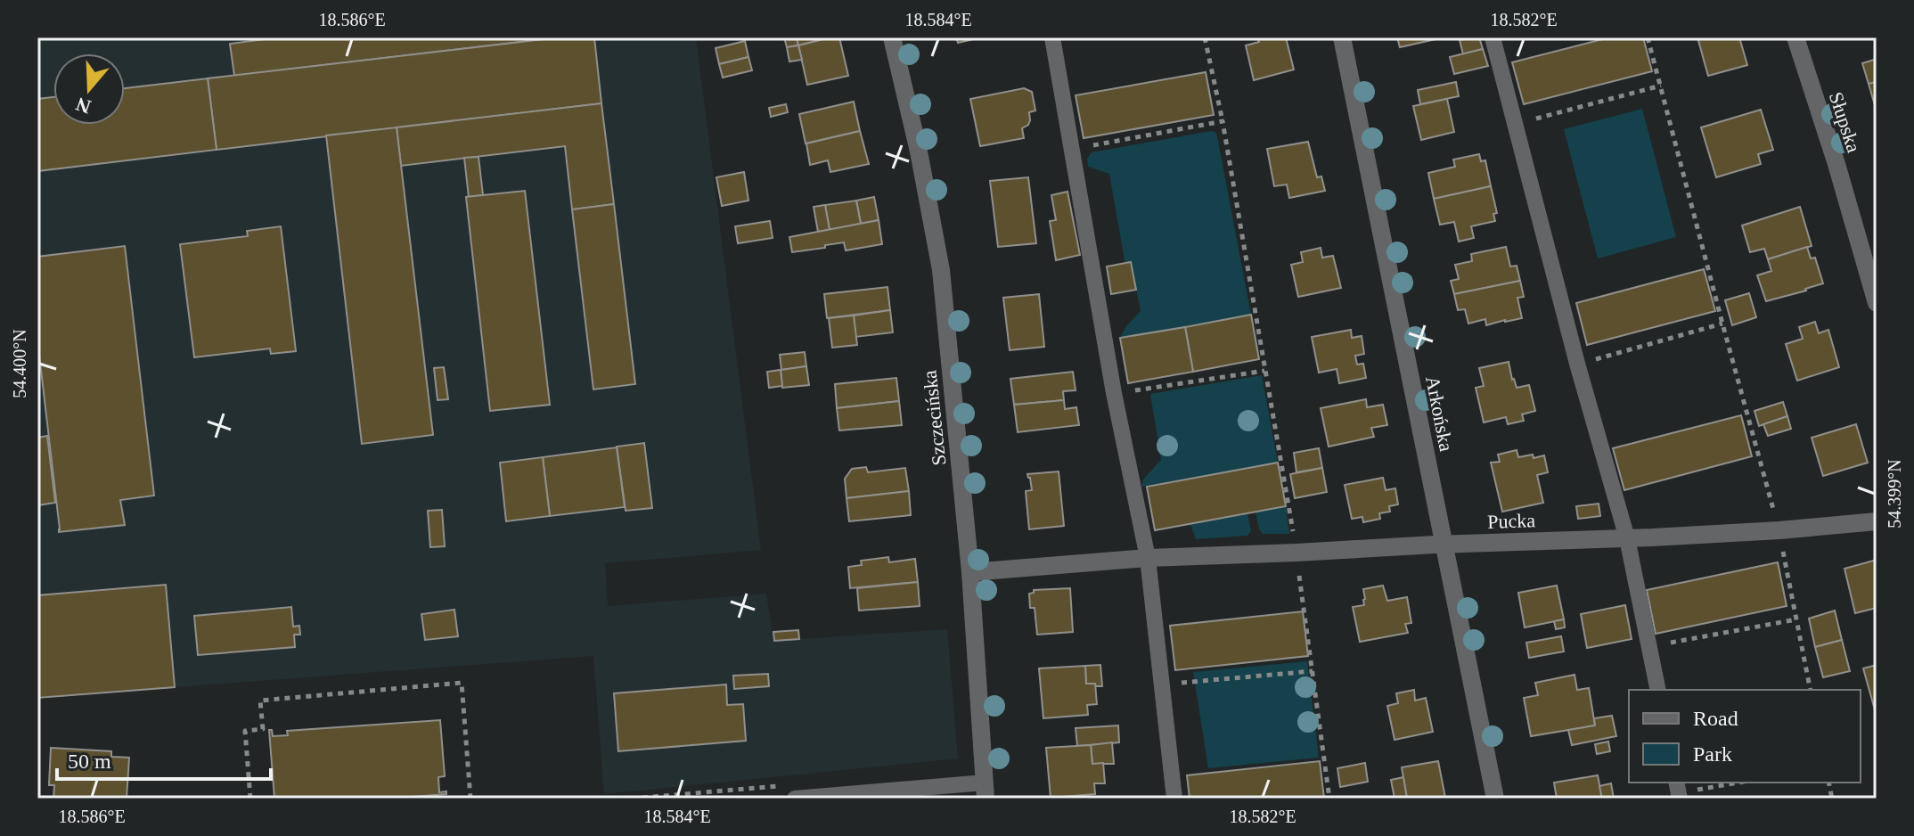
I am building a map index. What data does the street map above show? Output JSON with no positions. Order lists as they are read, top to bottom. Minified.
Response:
{"streets":{"street":["Słupska","Arkońska","Szczecińska","Pucka"]},"crossings":[["Arkońska","Pucka"],["Szczecińska","Pucka"]],"legend":["Road","Park"],"scale_bar":"50 m","north":"bottom","coordinates":["18.586°E","18.584°E","18.582°E","54.400°N","54.399°N"]}
